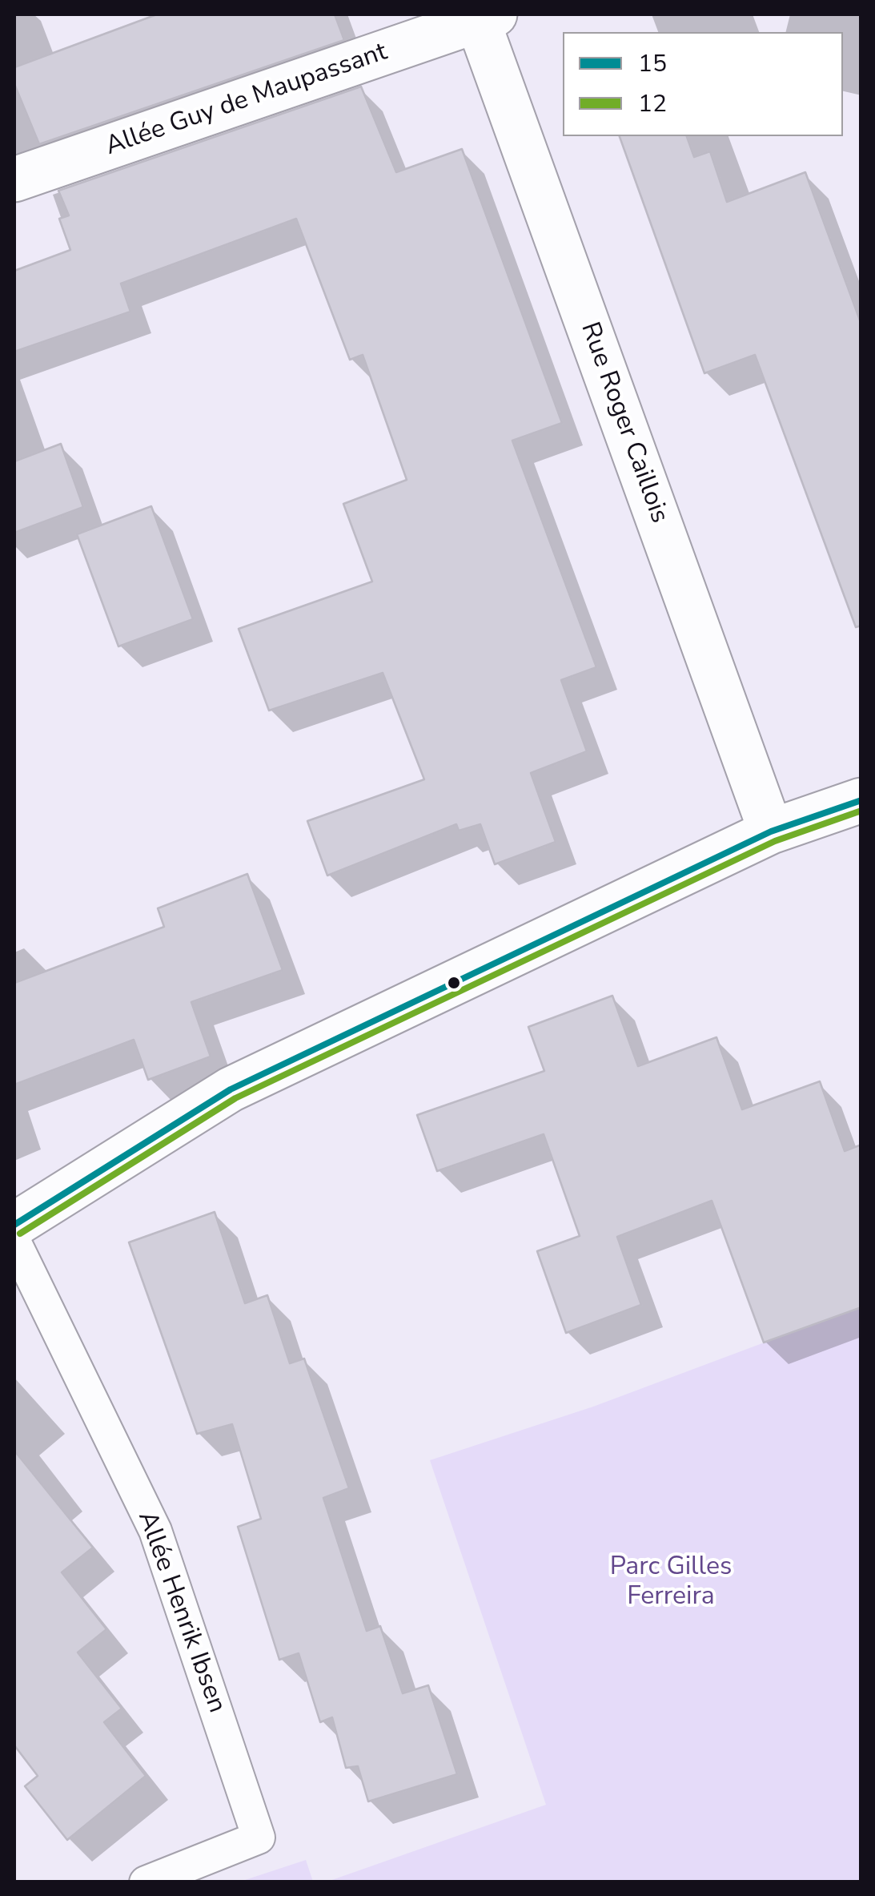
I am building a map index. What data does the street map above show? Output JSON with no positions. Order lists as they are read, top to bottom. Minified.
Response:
{"streets":{"street":["Allée Guy de Maupassant","Rue Roger Caillois"],"lane":["Allée Henrik Ibsen"]},"crossings":[["Allée Guy de Maupassant","Rue Roger Caillois"]],"parks":["Parc Gilles Ferreira"],"lines":["transit line 15","transit line 12"],"legend":["15","12"]}
